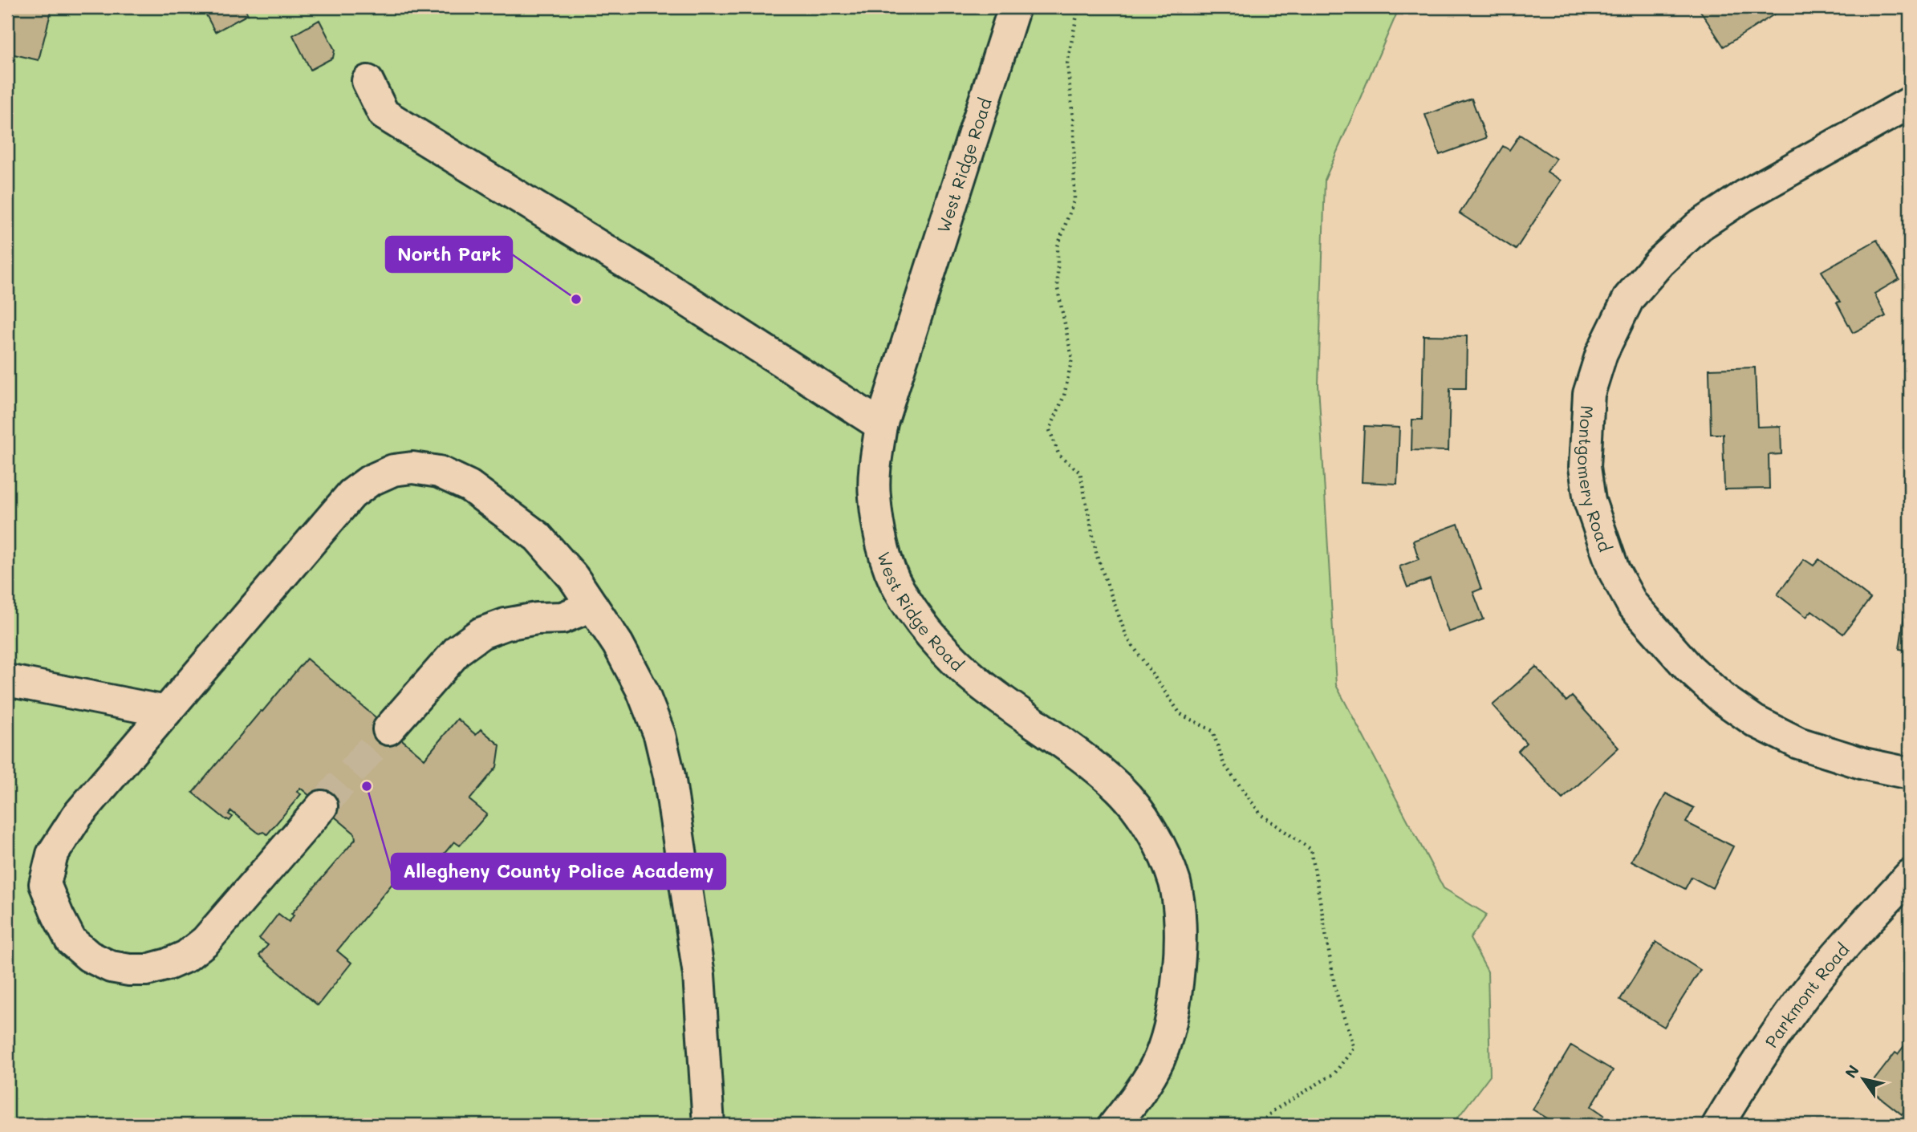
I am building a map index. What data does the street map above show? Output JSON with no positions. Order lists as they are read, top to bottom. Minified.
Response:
{"streets":{"street":["West Ridge Road","Montgomery Road","Parkmont Road"]},"places":["North Park","Allegheny County Police Academy"],"north":"top left"}
